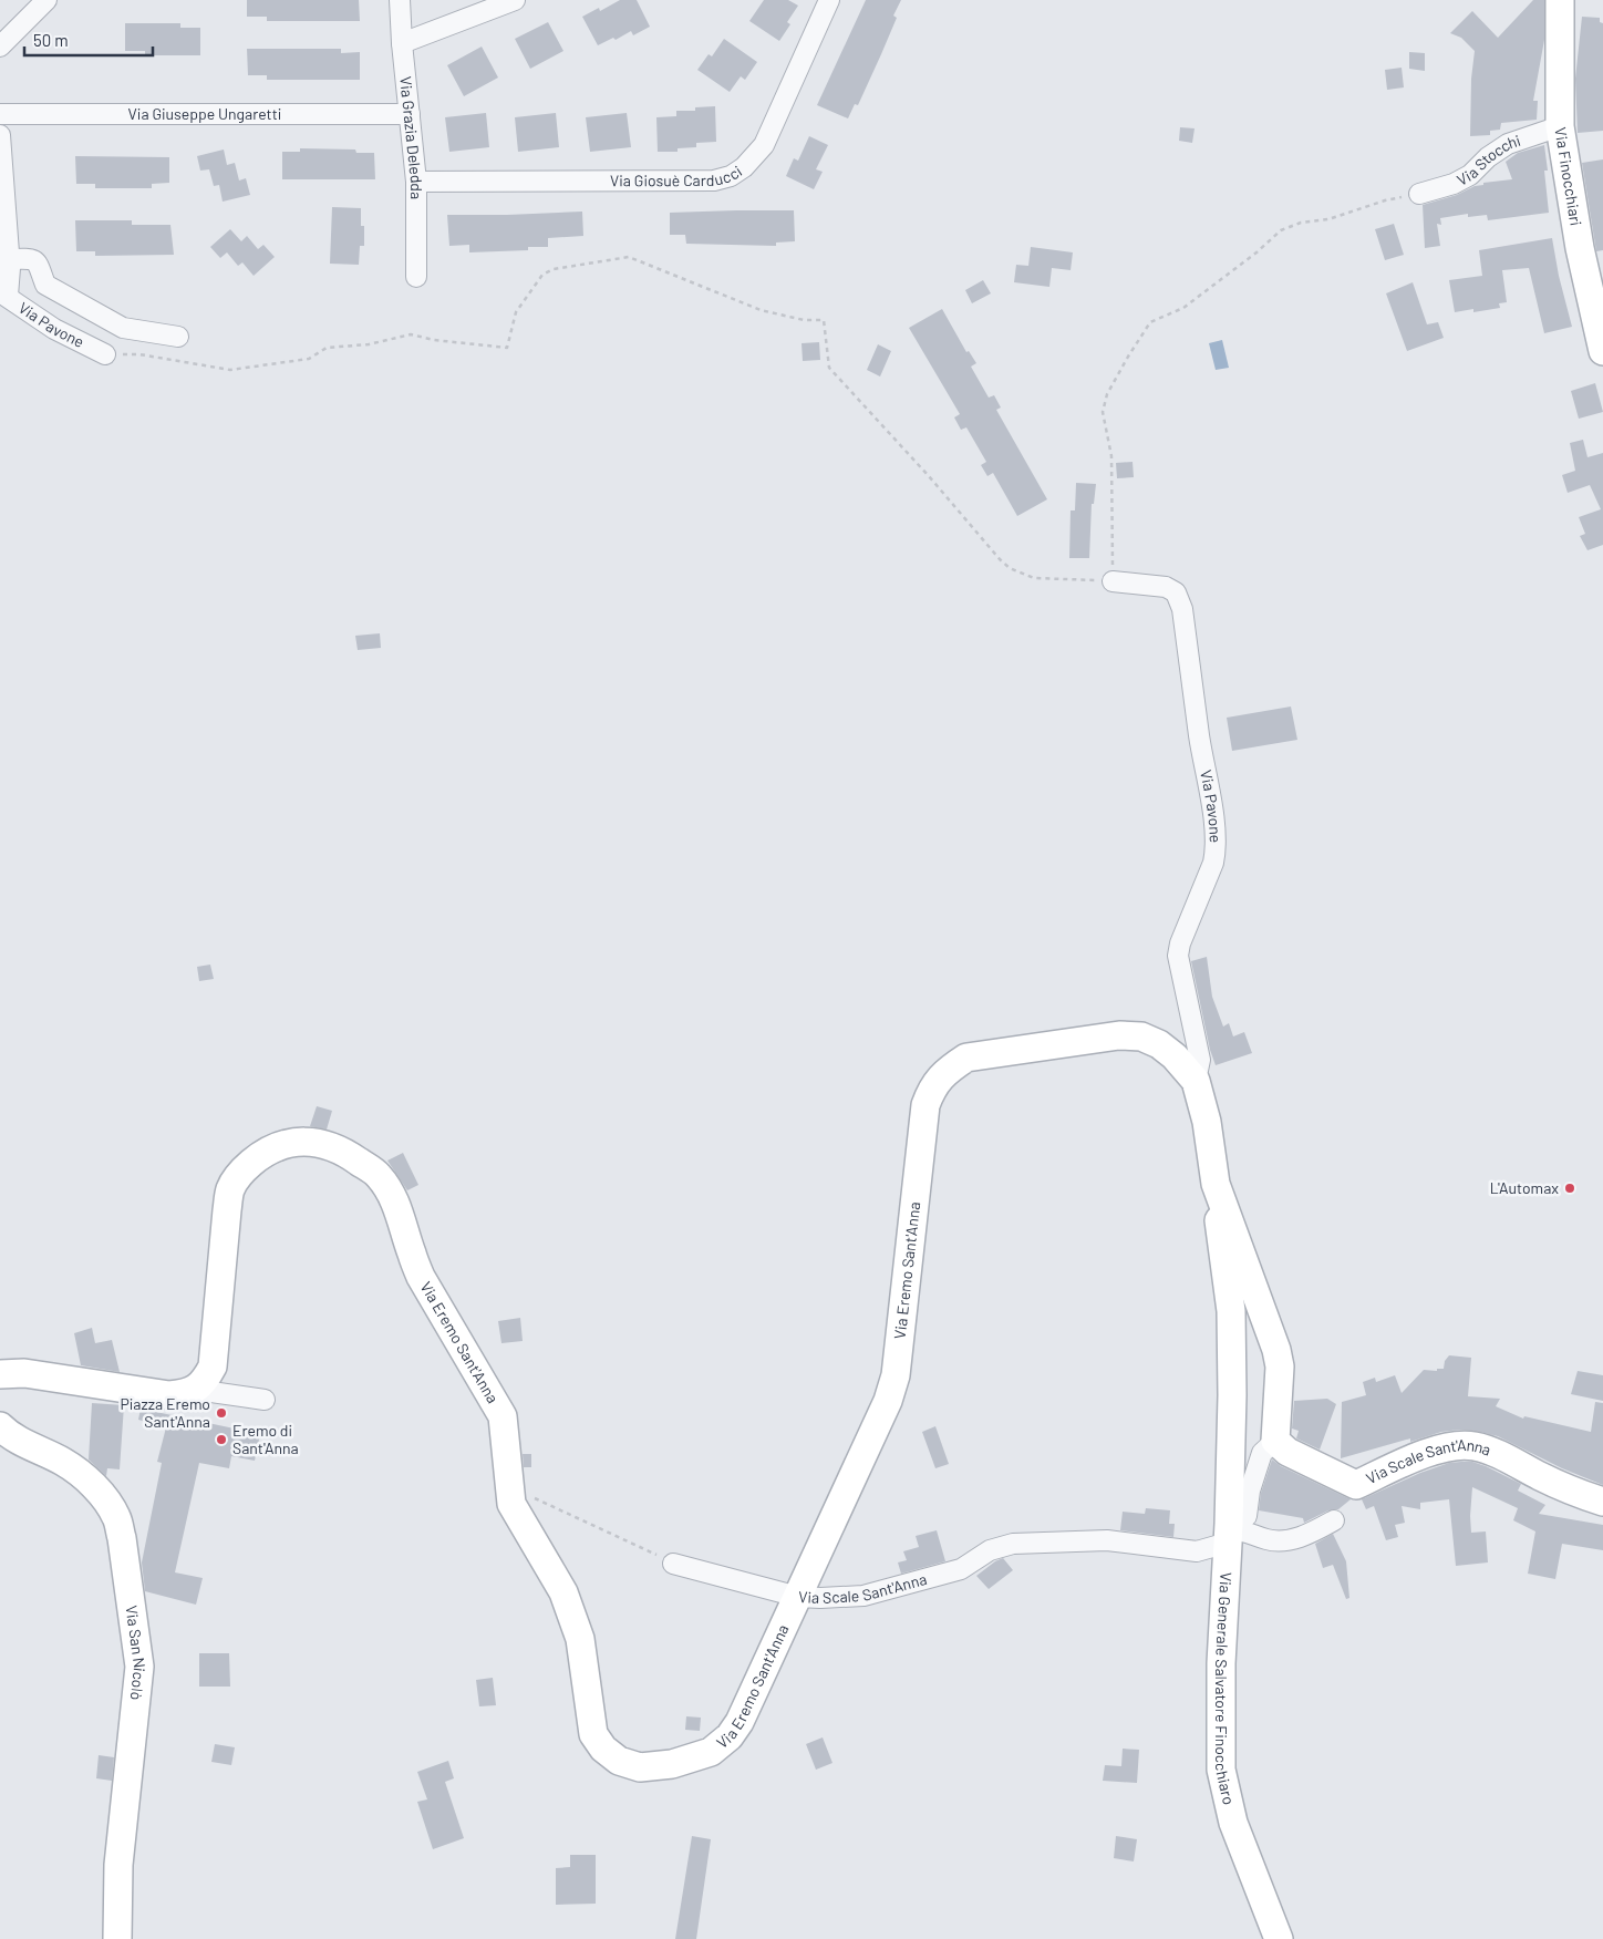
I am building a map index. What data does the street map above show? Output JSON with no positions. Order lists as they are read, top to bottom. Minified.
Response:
{"streets":{"street":["Via Giuseppe Ungaretti","Via Grazia Deledda","Via Stocchi","Via Giosuè Carducci","Via Finocchiari","Via Pavone","Via Eremo Sant'Anna","Via Scale Sant'Anna","Via San Nicolò","Via Generale Salvatore Finocchiaro"]},"crossings":[["Via Giuseppe Ungaretti","Via Grazia Deledda"],["Via Grazia Deledda","Via Giosuè Carducci"],["Via Stocchi","Via Finocchiari"],["Via Pavone","Via Eremo Sant'Anna"],["Via Eremo Sant'Anna","Via Scale Sant'Anna"],["Via Scale Sant'Anna","Via Generale Salvatore Finocchiaro"]],"places":["L'Automax","Piazza Eremo Sant'Anna","Eremo di Sant'Anna"],"scale_bar":"50 m"}
